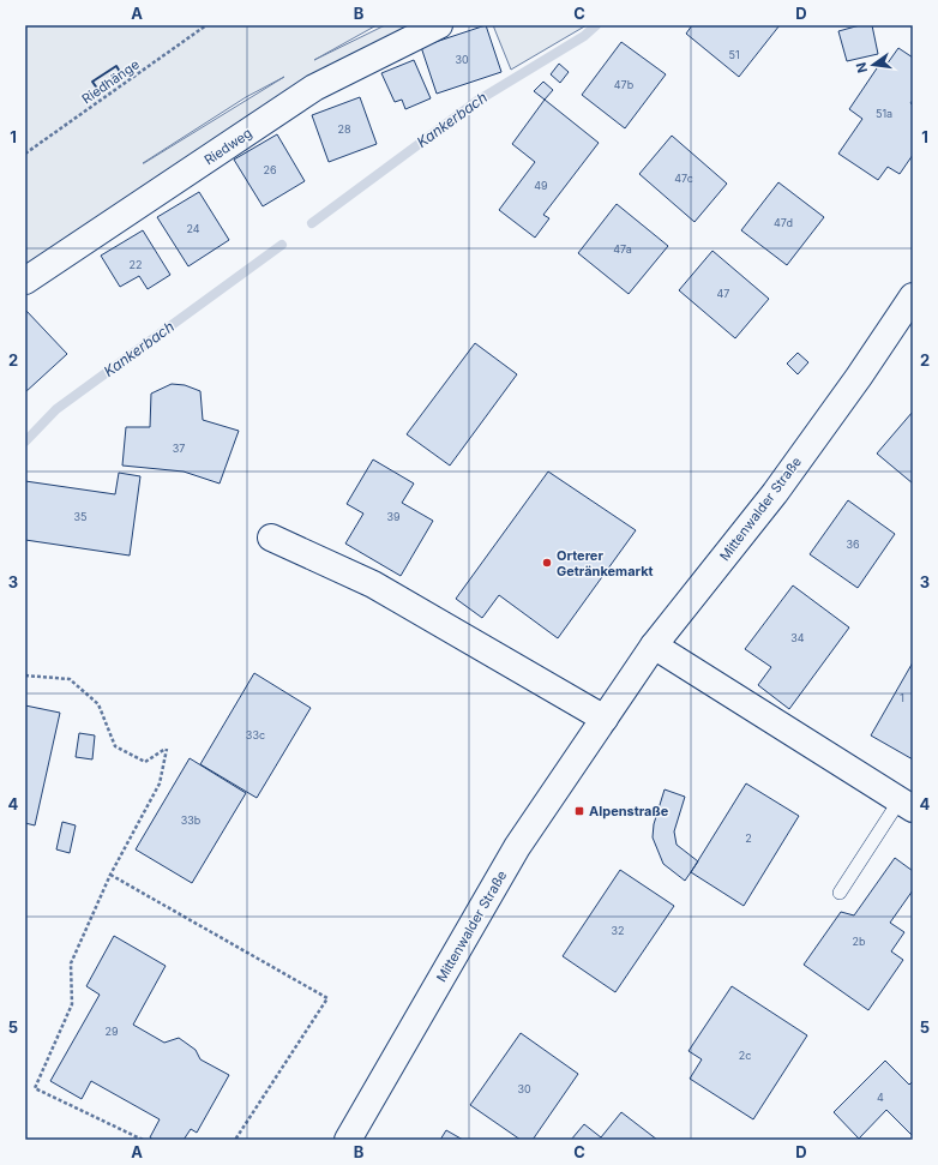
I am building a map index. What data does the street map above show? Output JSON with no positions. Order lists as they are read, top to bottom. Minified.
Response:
{"streets":{"street":["Riedweg","Mittenwalder Straße"],"path":["Riedhänge"]},"water":["Kankerbach"],"places":{"other":["Orterer Getränkemarkt"],"transit":["Alpenstraße"]},"house_numbers":["51","30","47b","51a","28","26","47c","49","47d","24","47a","22","47","37","35","39","36","34","1","33c","33b","2","32","2b","29","2c","30","4"],"north":"left","grid":{"columns":["A","B","C","D"],"rows":["1","2","3","4","5"]}}
